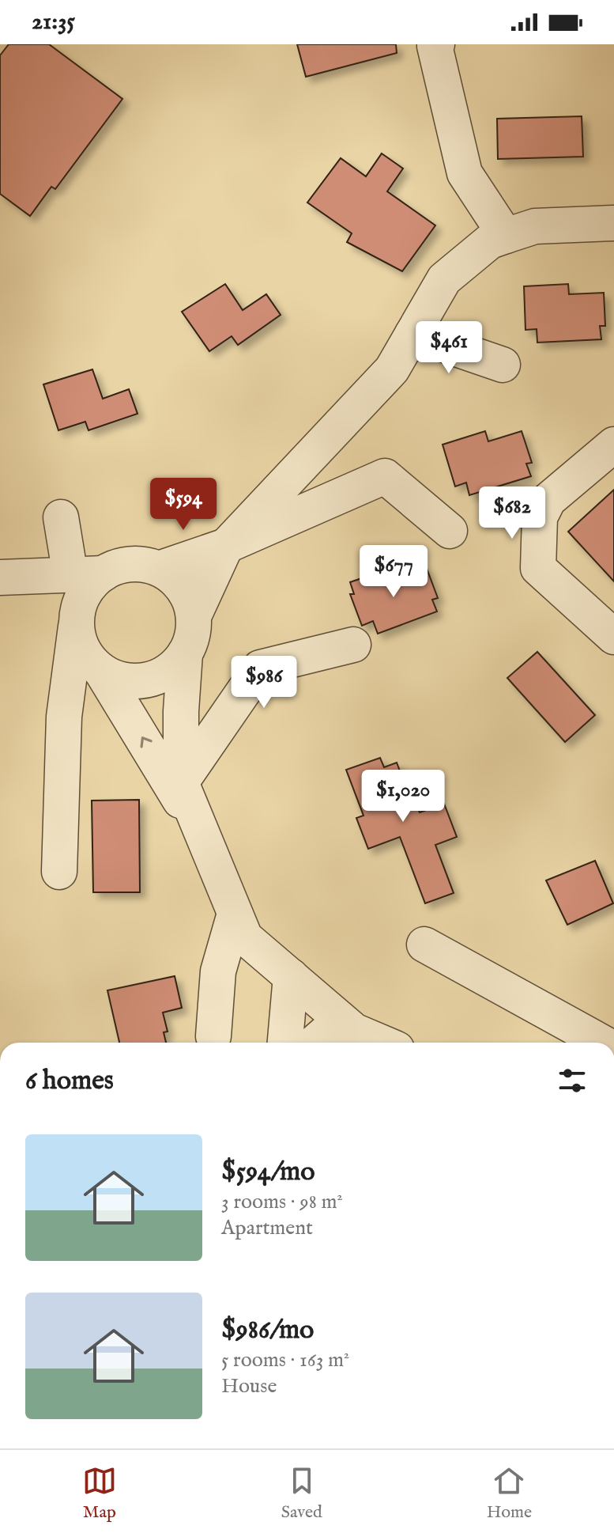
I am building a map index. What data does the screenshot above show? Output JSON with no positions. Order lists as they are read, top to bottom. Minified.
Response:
{"page":{"status":"21:35","price":["$461","$594","$682","$677","$986","$1,020"],"heading":"6 homes","list":[{"name":"$594/mo","note":"3 rooms · 98 m² · Apartment"},{"name":"$986/mo","note":"5 rooms · 163 m² · House"}],"tabs":["Map","Saved","Home"]}}
